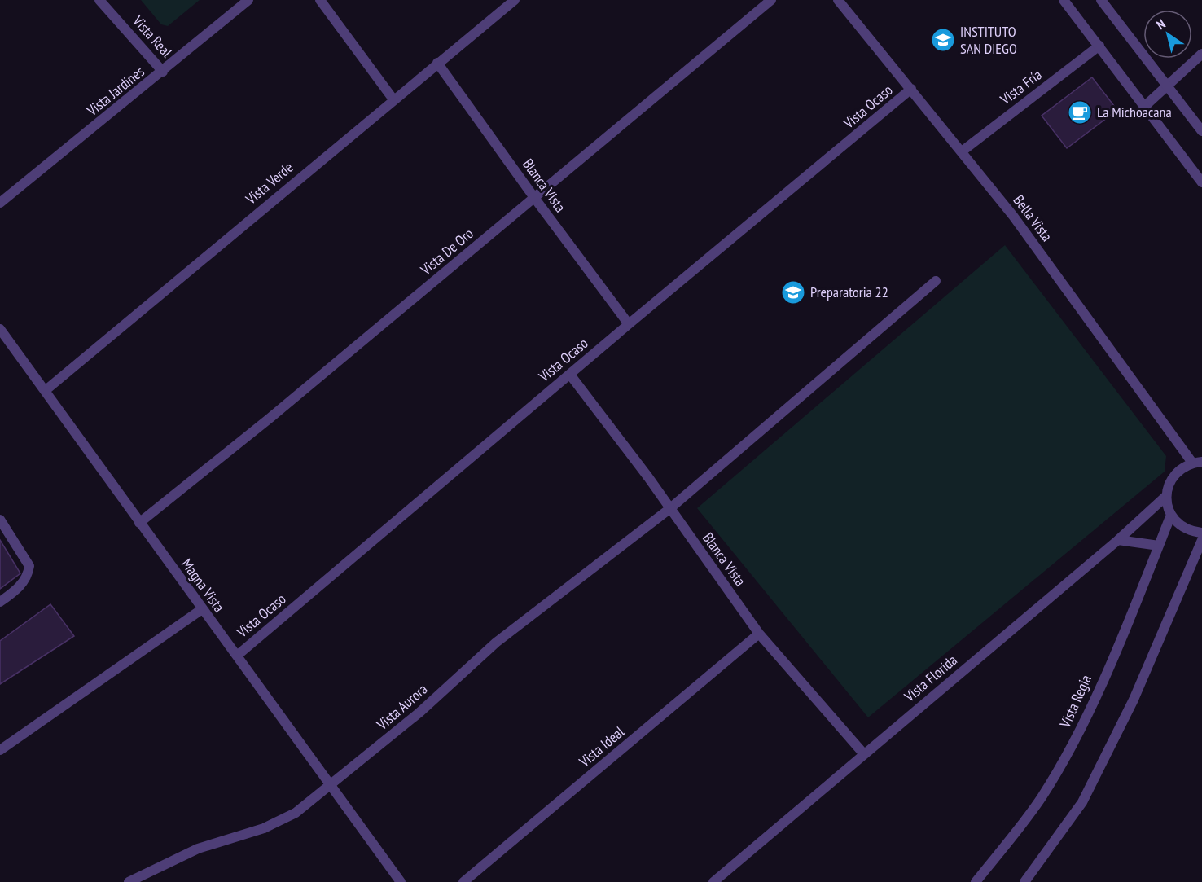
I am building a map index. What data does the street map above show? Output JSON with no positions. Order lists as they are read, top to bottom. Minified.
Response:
{"streets":{"street":["Vista Real","Vista Fría","Vista Jardines","Vista Ocaso","Vista Verde","Blanca Vista","Bella Vista","Vista De Oro","Magna Vista","Vista Florida","Vista Regia","Vista Aurora","Vista Ideal"]},"crossings":[["Vista Real","Vista Jardines"],["Vista Fría","Bella Vista"],["Vista Ocaso","Blanca Vista"],["Vista Ocaso","Bella Vista"],["Vista Ocaso","Magna Vista"],["Vista Verde","Blanca Vista"],["Vista Verde","Magna Vista"],["Blanca Vista","Vista De Oro"],["Blanca Vista","Vista Florida"],["Blanca Vista","Vista Aurora"],["Blanca Vista","Vista Ideal"],["Vista De Oro","Magna Vista"],["Magna Vista","Vista Aurora"]],"places":{"school or university":["INSTITUTO SAN DIEGO","Preparatoria 22"],"cafe":["La Michoacana"]},"north":"top left"}
